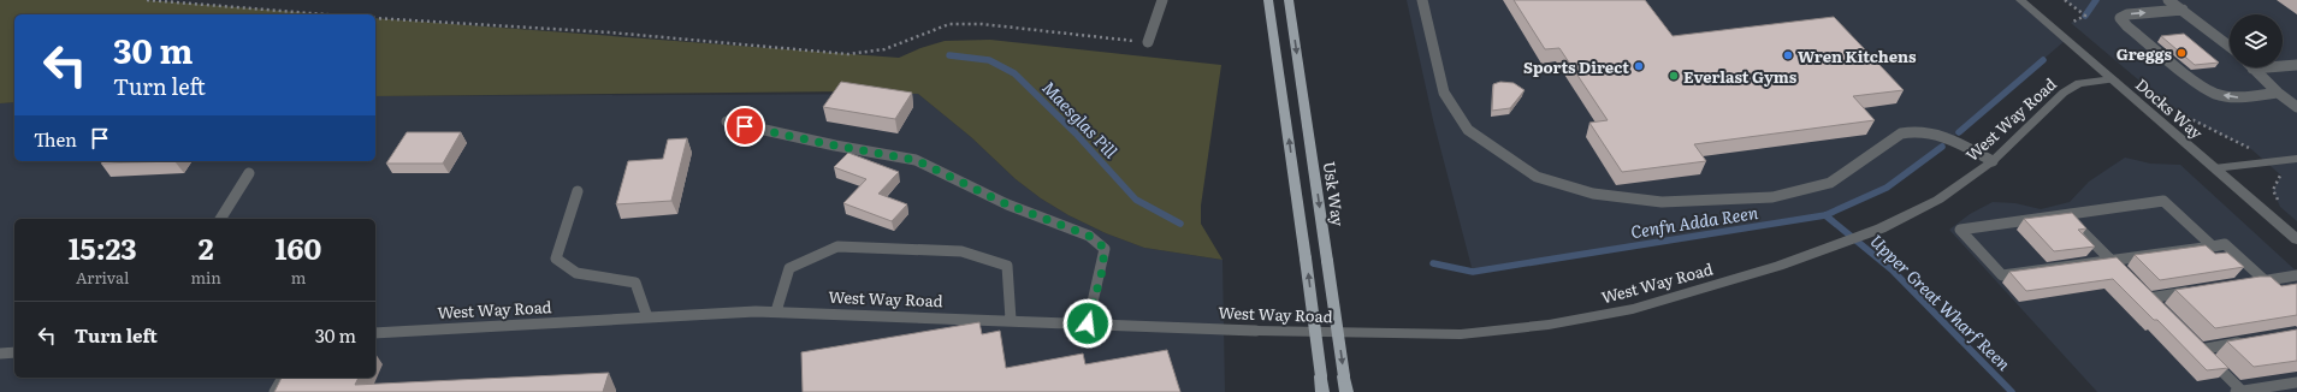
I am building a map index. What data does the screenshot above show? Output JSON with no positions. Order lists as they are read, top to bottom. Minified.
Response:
{"streets":{"main road":["Usk Way"],"street":["Docks Way","West Way Road"]},"crossings":[["Docks Way","West Way Road"]],"water":["Maesglas Pill","Cenfn Adda Reen","Upper Great Wharf Reen"],"places":["Greggs","Wren Kitchens","Sports Direct","Everlast Gyms"],"page":{"turn":["30 m","Turn left"],"then":"Then","eta":["15:23","Arrival","2","min","160","m"],"list":[{"name":"Turn left","value":"30 m"}]}}
